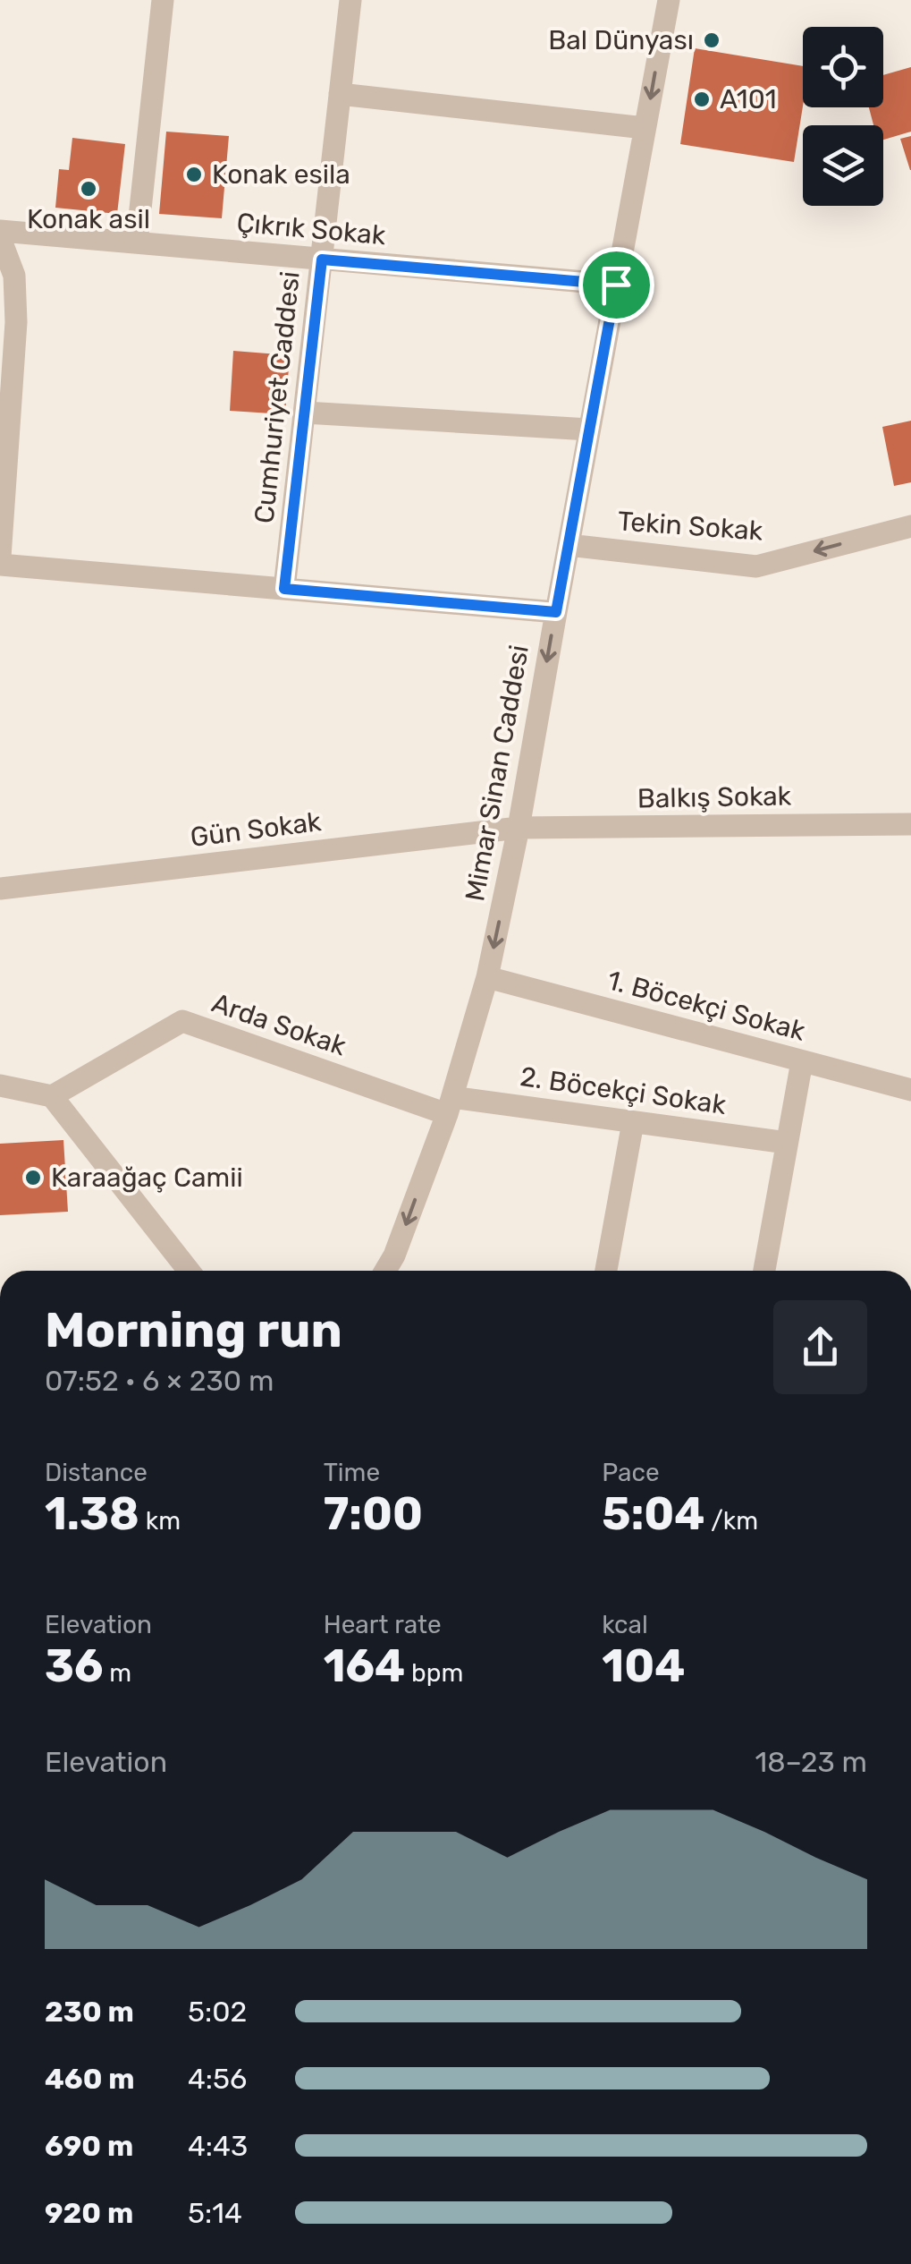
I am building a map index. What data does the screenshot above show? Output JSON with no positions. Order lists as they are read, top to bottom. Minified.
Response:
{"streets":{"street":["Çıkrık Sokak","Cumhuriyet Caddesi","Tekin Sokak","Mimar Sinan Caddesi","Balkış Sokak","Gün Sokak","1. Böcekçi Sokak","Arda Sokak","2. Böcekçi Sokak"]},"crossings":[["Çıkrık Sokak","Cumhuriyet Caddesi"],["Çıkrık Sokak","Mimar Sinan Caddesi"],["Tekin Sokak","Mimar Sinan Caddesi"],["Mimar Sinan Caddesi","Balkış Sokak"],["Mimar Sinan Caddesi","Gün Sokak"],["Mimar Sinan Caddesi","1. Böcekçi Sokak"],["Mimar Sinan Caddesi","Arda Sokak"],["Mimar Sinan Caddesi","2. Böcekçi Sokak"],["Balkış Sokak","Gün Sokak"],["Arda Sokak","2. Böcekçi Sokak"]],"one_way":["Tekin Sokak","Mimar Sinan Caddesi"],"places":["Bal Dünyası","A101","Konak esila","Konak asil","Karaağaç Camii"],"page":{"heading":["Morning run","07:52 · 6 × 230 m"],"stats":[["Distance","1.38 km"],["Time","7:00"],["Pace","5:04 /km"],["Elevation","36 m"],["Heart rate","164 bpm"],["kcal","104"]],"chart":["Elevation","18–23 m"],"list":[{"name":"230 m","note":"5:02"},{"name":"460 m","note":"4:56"},{"name":"690 m","note":"4:43"},{"name":"920 m","note":"5:14"}]}}
